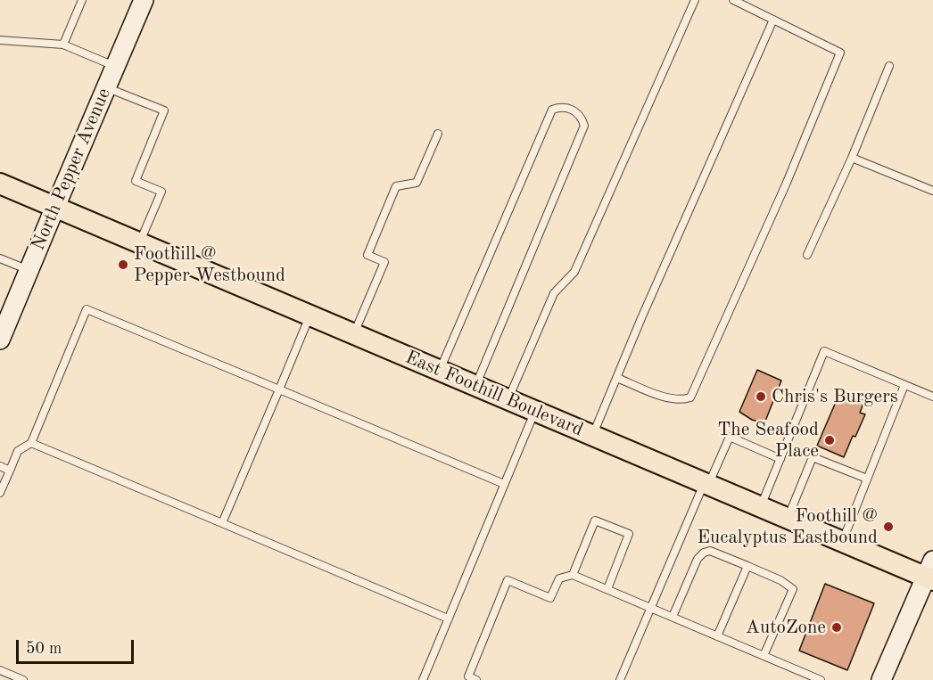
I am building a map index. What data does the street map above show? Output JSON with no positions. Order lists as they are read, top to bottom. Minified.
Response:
{"streets":{"main road":["North Pepper Avenue","East Foothill Boulevard"]},"crossings":[["North Pepper Avenue","East Foothill Boulevard"]],"places":["Foothill @ Pepper Westbound","Chris's Burgers","The Seafood Place","Foothill @ Eucalyptus Eastbound","AutoZone"],"scale_bar":"50 m"}
